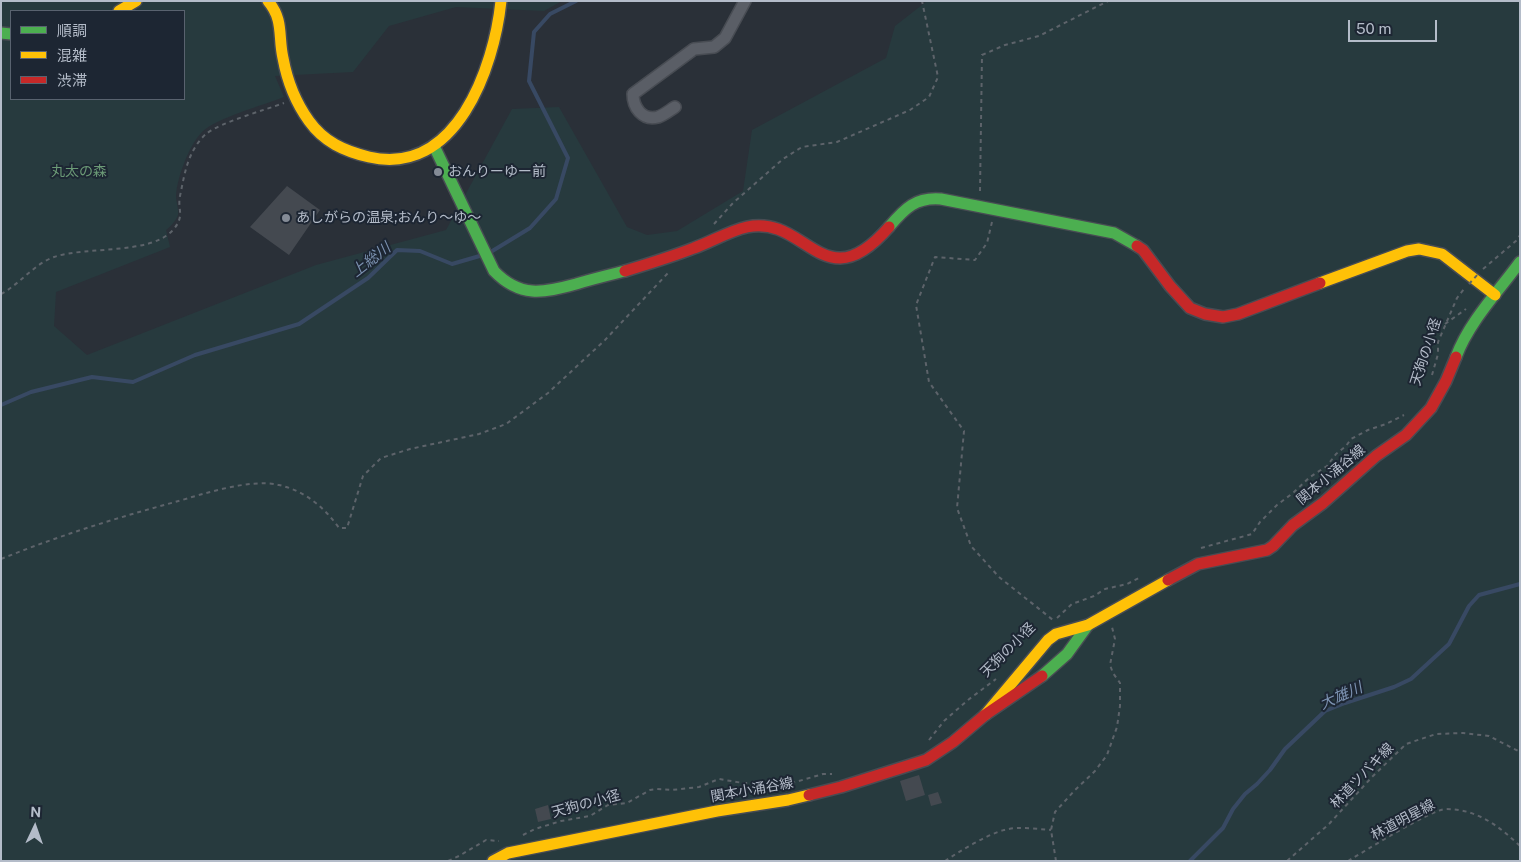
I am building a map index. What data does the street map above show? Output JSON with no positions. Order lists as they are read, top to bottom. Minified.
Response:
{"streets":{"street":["関本小涌谷線"],"path":["天狗の小径","林道ツバキ線","林道明星線"]},"water":["上総川","大雄川"],"parks":["丸太の森"],"places":["おんりーゆー前","あしがらの温泉;おんり〜ゆ〜"],"legend":["順調","混雑","渋滞"],"scale_bar":"50 m","north":"top"}
